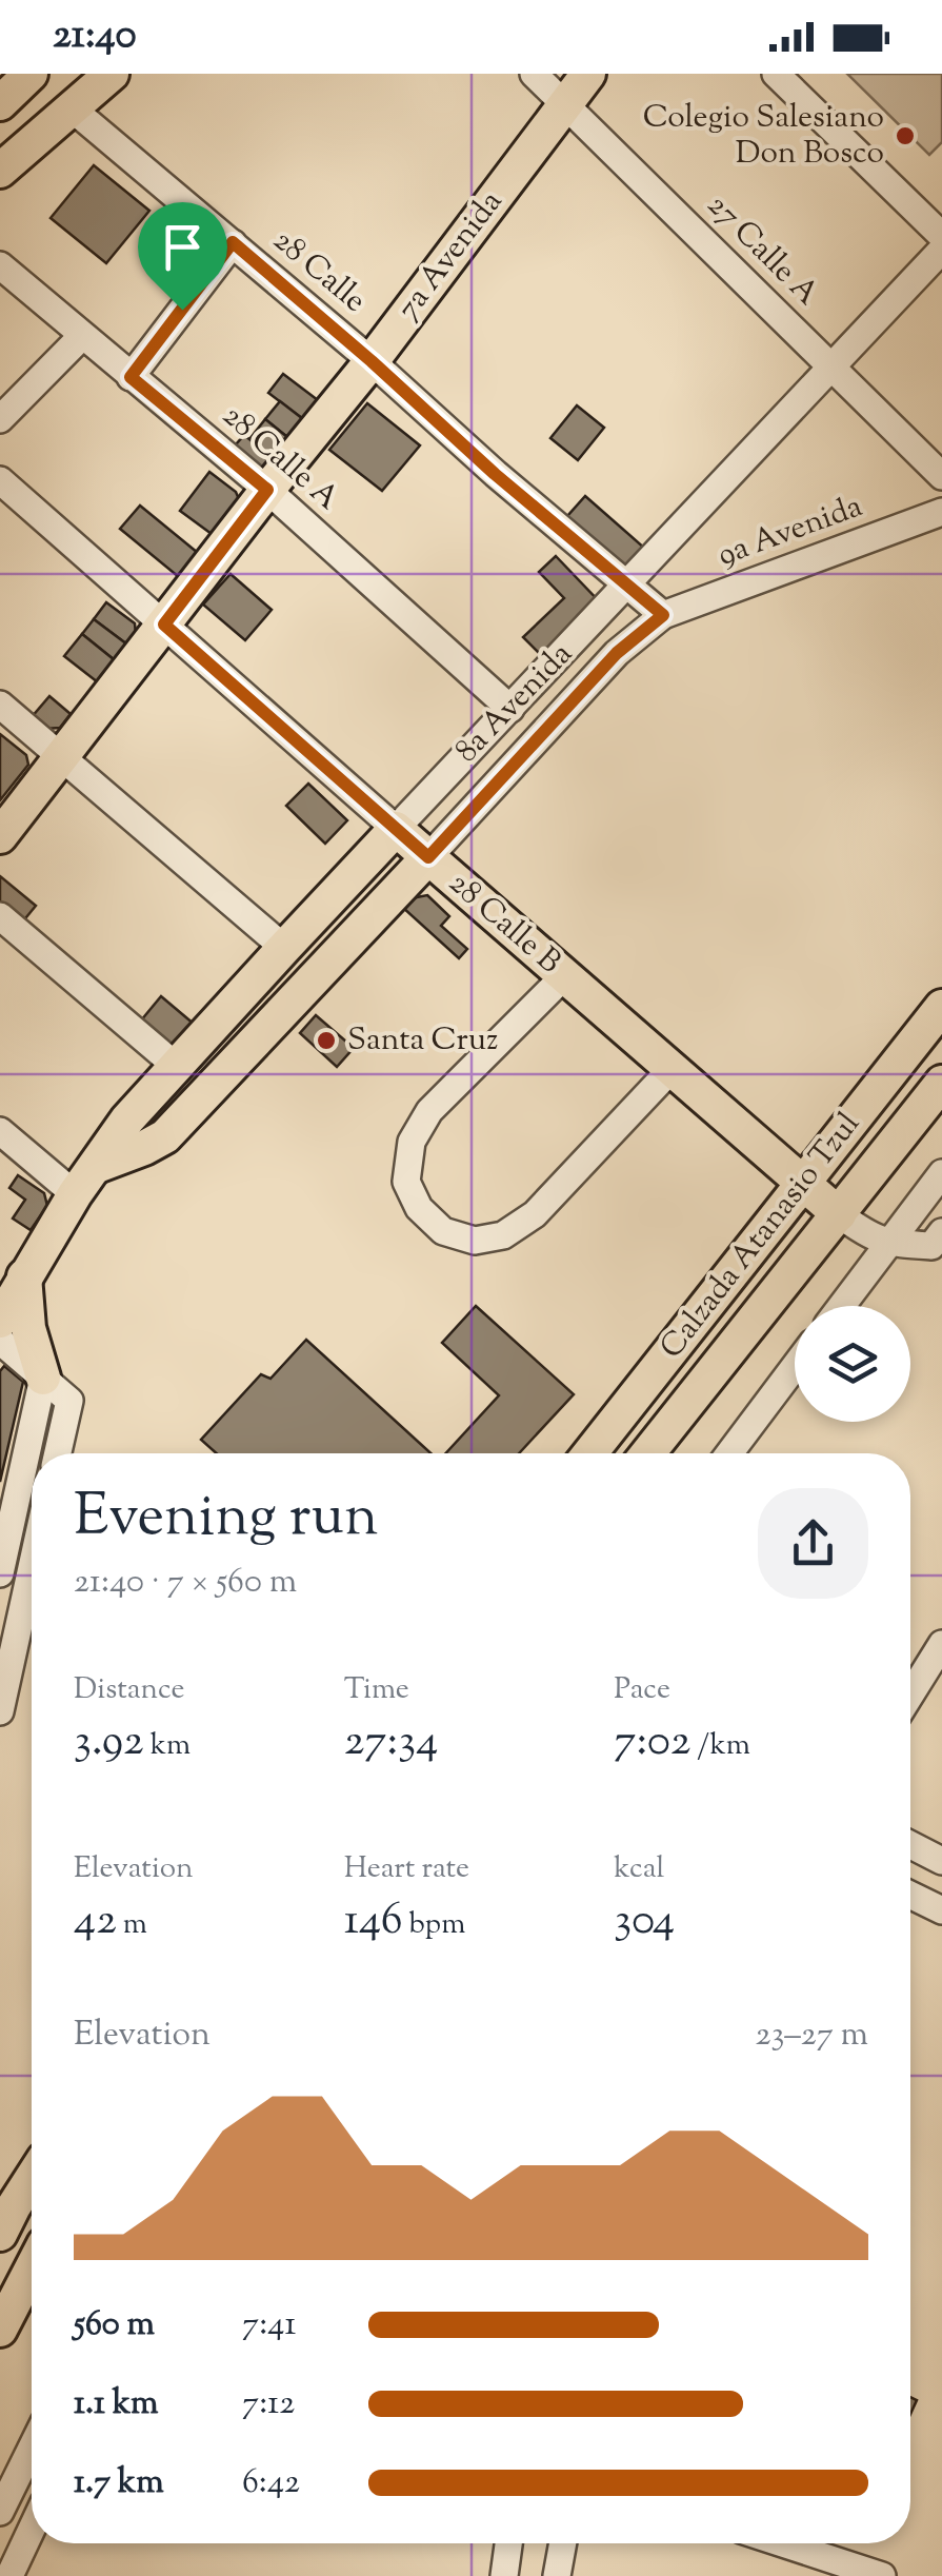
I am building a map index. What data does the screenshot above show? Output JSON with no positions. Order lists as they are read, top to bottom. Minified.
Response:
{"streets":{"main road":["7a Avenida","8a Avenida","28 Calle B","Calzada Atanasio Tzul"],"street":["27 Calle A","28 Calle","28 Calle A","9a Avenida"]},"crossings":[["27 Calle A","7a Avenida"],["27 Calle A","8a Avenida"],["7a Avenida","28 Calle"],["7a Avenida","28 Calle A"],["7a Avenida","28 Calle B"],["28 Calle","9a Avenida"],["28 Calle","8a Avenida"],["28 Calle A","8a Avenida"],["9a Avenida","8a Avenida"],["8a Avenida","28 Calle B"],["28 Calle B","Calzada Atanasio Tzul"]],"places":["Colegio Salesiano Don Bosco","Santa Cruz"],"page":{"status":"21:40","heading":["Evening run","21:40 · 7 × 560 m"],"stats":[["Distance","3.92 km"],["Time","27:34"],["Pace","7:02 /km"],["Elevation","42 m"],["Heart rate","146 bpm"],["kcal","304"]],"chart":["Elevation","23–27 m"],"list":[{"name":"560 m","note":"7:41"},{"name":"1.1 km","note":"7:12"},{"name":"1.7 km","note":"6:42"}]}}
